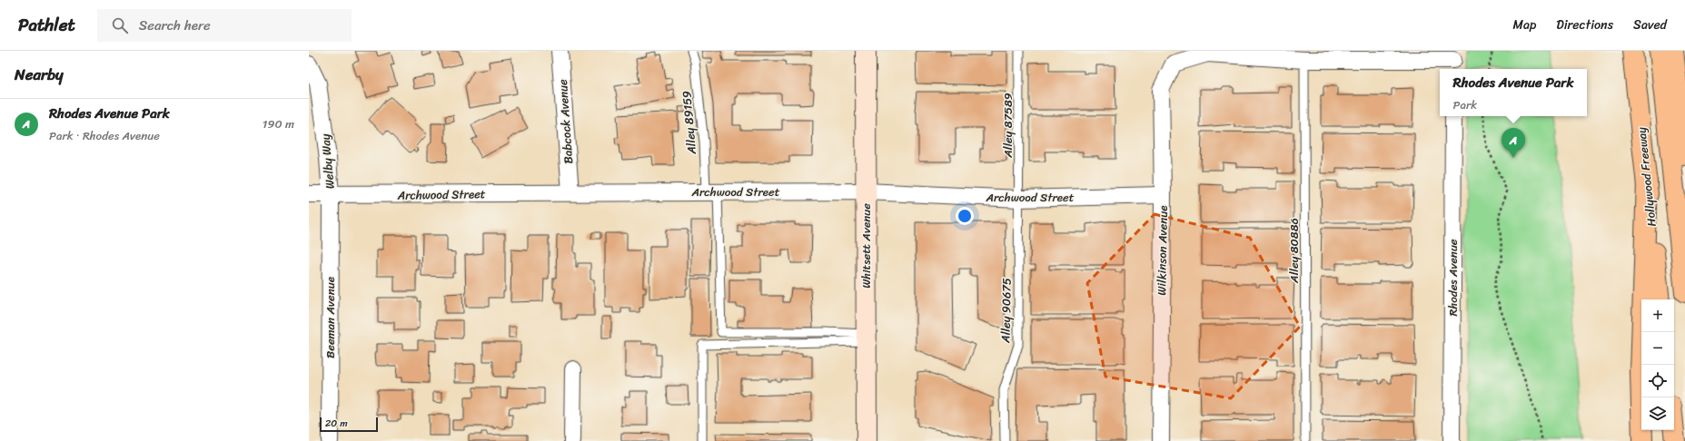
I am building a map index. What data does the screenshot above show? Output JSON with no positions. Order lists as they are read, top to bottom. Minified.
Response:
{"streets":{"highway":["Hollywood Freeway"],"main road":["Whitsett Avenue"],"street":["Babcock Avenue","Welby Way","Archwood Street","Wilkinson Avenue","Rhodes Avenue","Beeman Avenue"],"lane":["Alley 89159","Alley 87589","Alley 80886","Alley 90675"]},"crossings":[["Babcock Avenue","Archwood Street"],["Alley 89159","Archwood Street"],["Alley 89159","Whitsett Avenue"],["Alley 87589","Archwood Street"],["Alley 87589","Alley 90675"],["Welby Way","Archwood Street"],["Welby Way","Beeman Avenue"],["Archwood Street","Whitsett Avenue"],["Archwood Street","Wilkinson Avenue"],["Archwood Street","Alley 90675"],["Archwood Street","Beeman Avenue"],["Wilkinson Avenue","Alley 80886"]],"scale_bar":"20 m","page":{"header":"Pathlet","search":"Search here","nav":["Map","Directions","Saved"],"heading":"Nearby","popup":["Rhodes Avenue Park","Park"],"list":[{"mark":"A","name":"Rhodes Avenue Park","note":"Park · Rhodes Avenue","value":"190 m"}],"pins":"A","map_buttons":["+","−"],"scale":"20 m"}}
